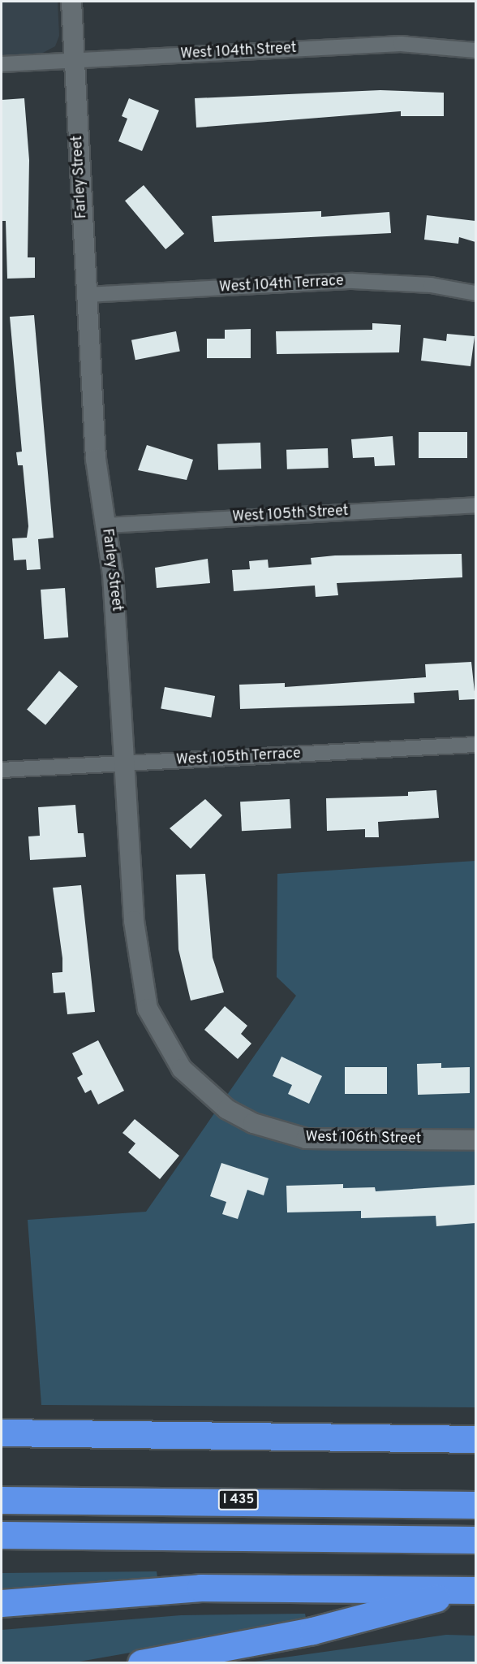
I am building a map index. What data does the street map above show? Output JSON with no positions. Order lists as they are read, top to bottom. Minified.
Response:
{"streets":{"highway":["I 435"],"street":["West 104th Street","Farley Street","West 104th Terrace","West 105th Street","West 105th Terrace","West 106th Street"]},"crossings":[["West 104th Street","Farley Street"],["Farley Street","West 104th Terrace"],["Farley Street","West 105th Street"],["Farley Street","West 105th Terrace"],["Farley Street","West 106th Street"]]}
